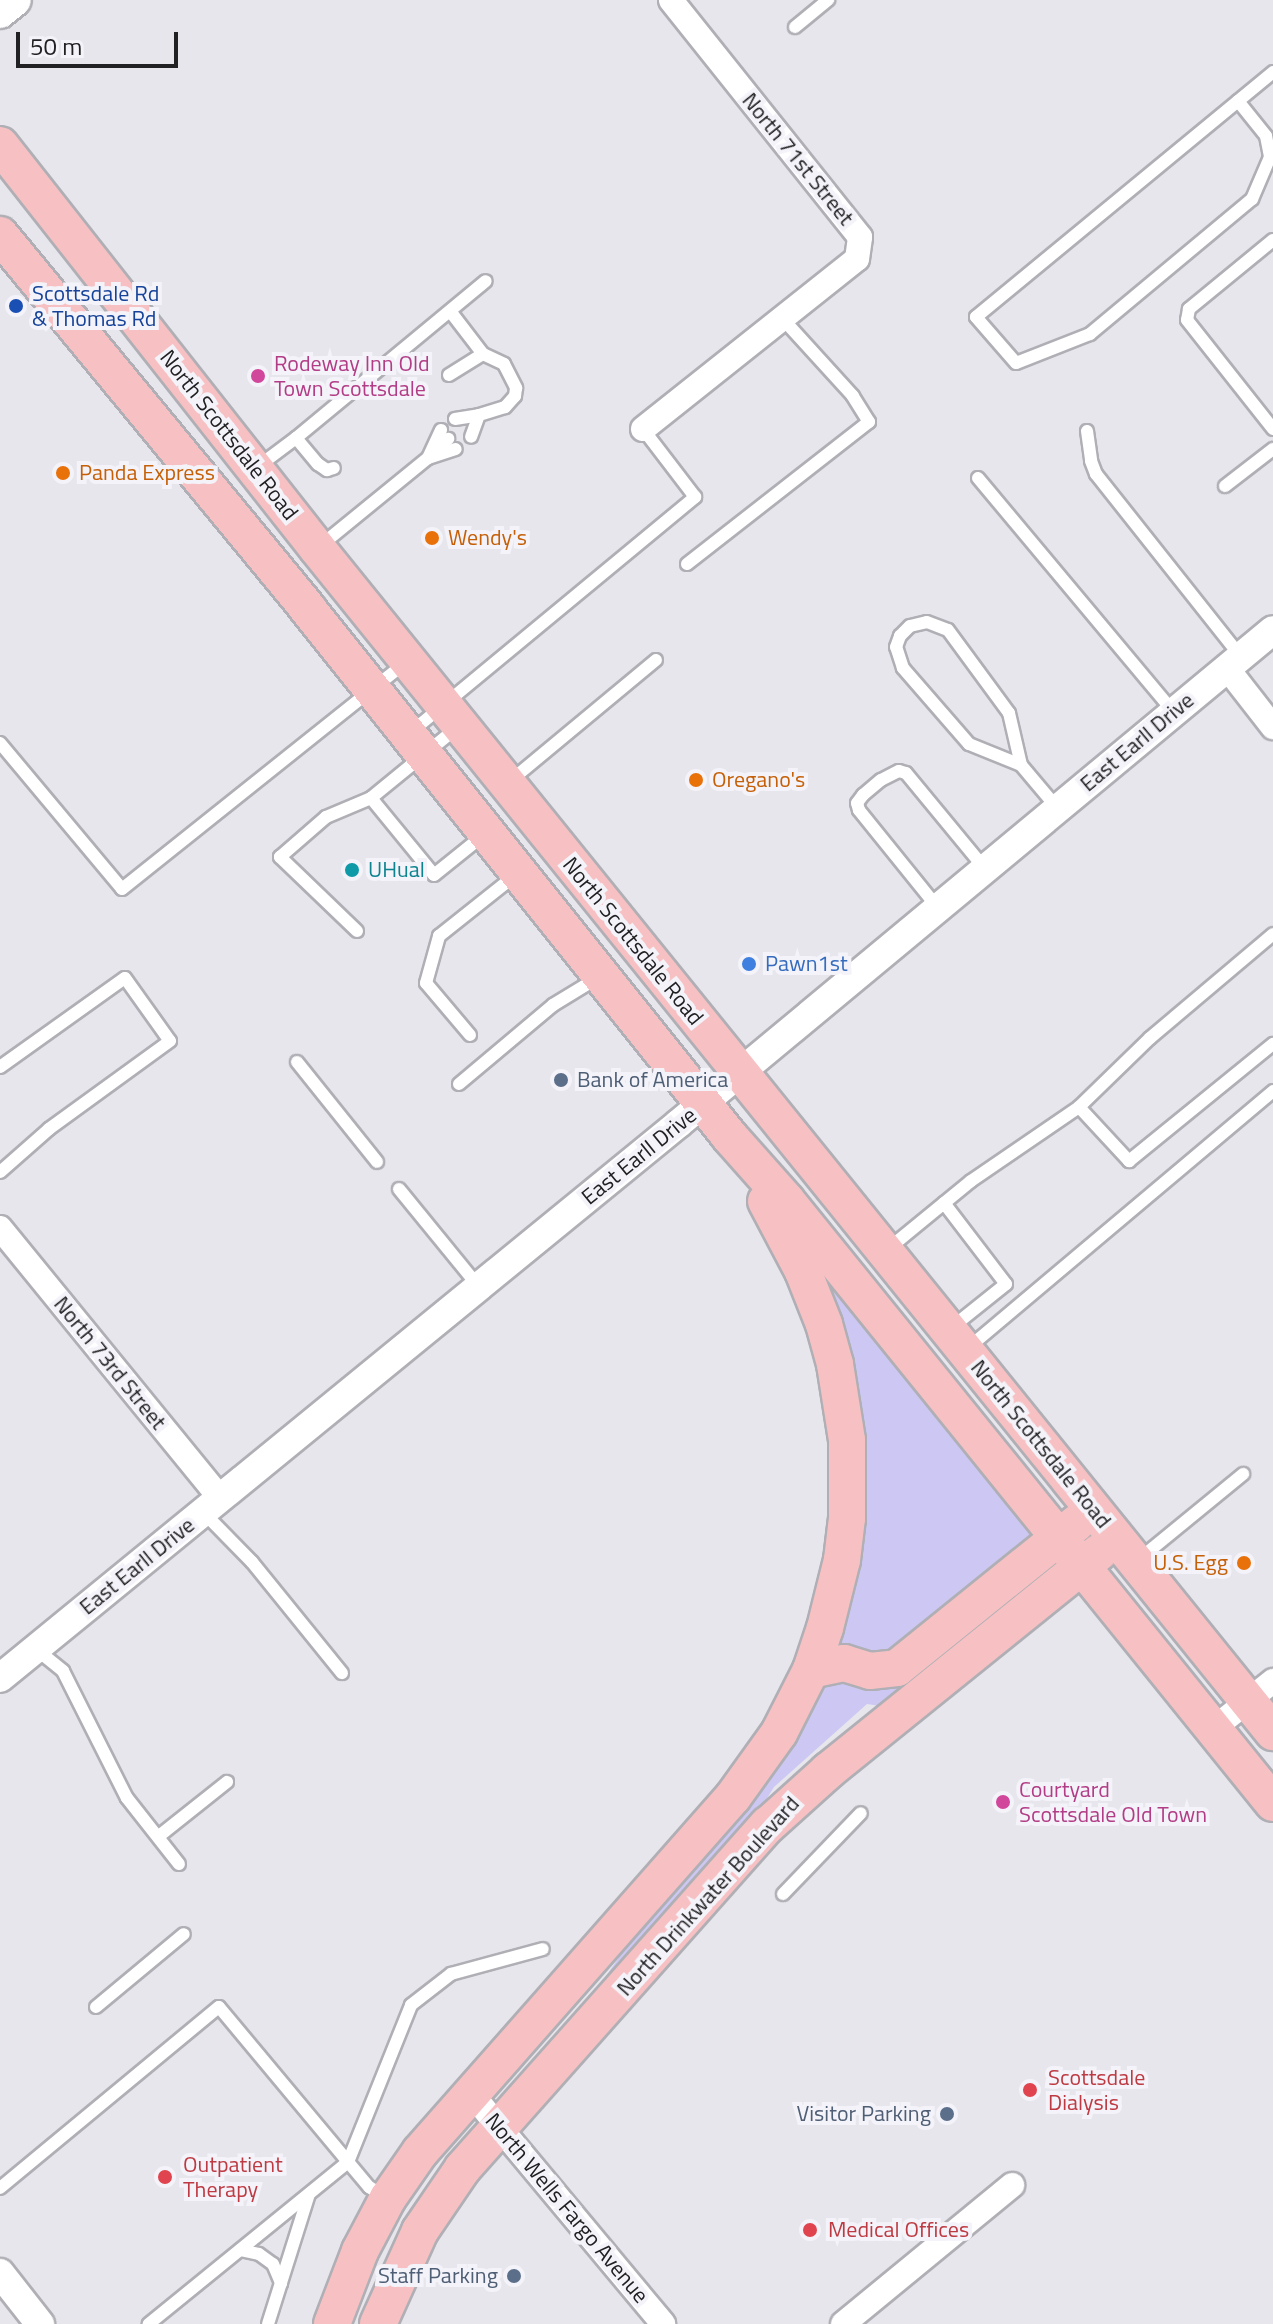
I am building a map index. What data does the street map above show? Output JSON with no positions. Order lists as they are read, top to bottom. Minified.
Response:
{"streets":{"main road":["North Scottsdale Road","North Drinkwater Boulevard"],"street":["North 71st Street","East Earll Drive","North 73rd Street","North Wells Fargo Avenue"]},"crossings":[["North Scottsdale Road","East Earll Drive"],["North Scottsdale Road","North Drinkwater Boulevard"],["East Earll Drive","North 73rd Street"],["North Drinkwater Boulevard","North Wells Fargo Avenue"]],"places":["Scottsdale Rd & Thomas Rd","Rodeway Inn Old Town Scottsdale","Panda Express","Wendy's","Oregano's","UHual","Pawn1st","Bank of America","U.S. Egg","Courtyard Scottsdale Old Town","Scottsdale Dialysis","Visitor Parking","Outpatient Therapy","Medical Offices","Staff Parking"],"scale_bar":"50 m"}
